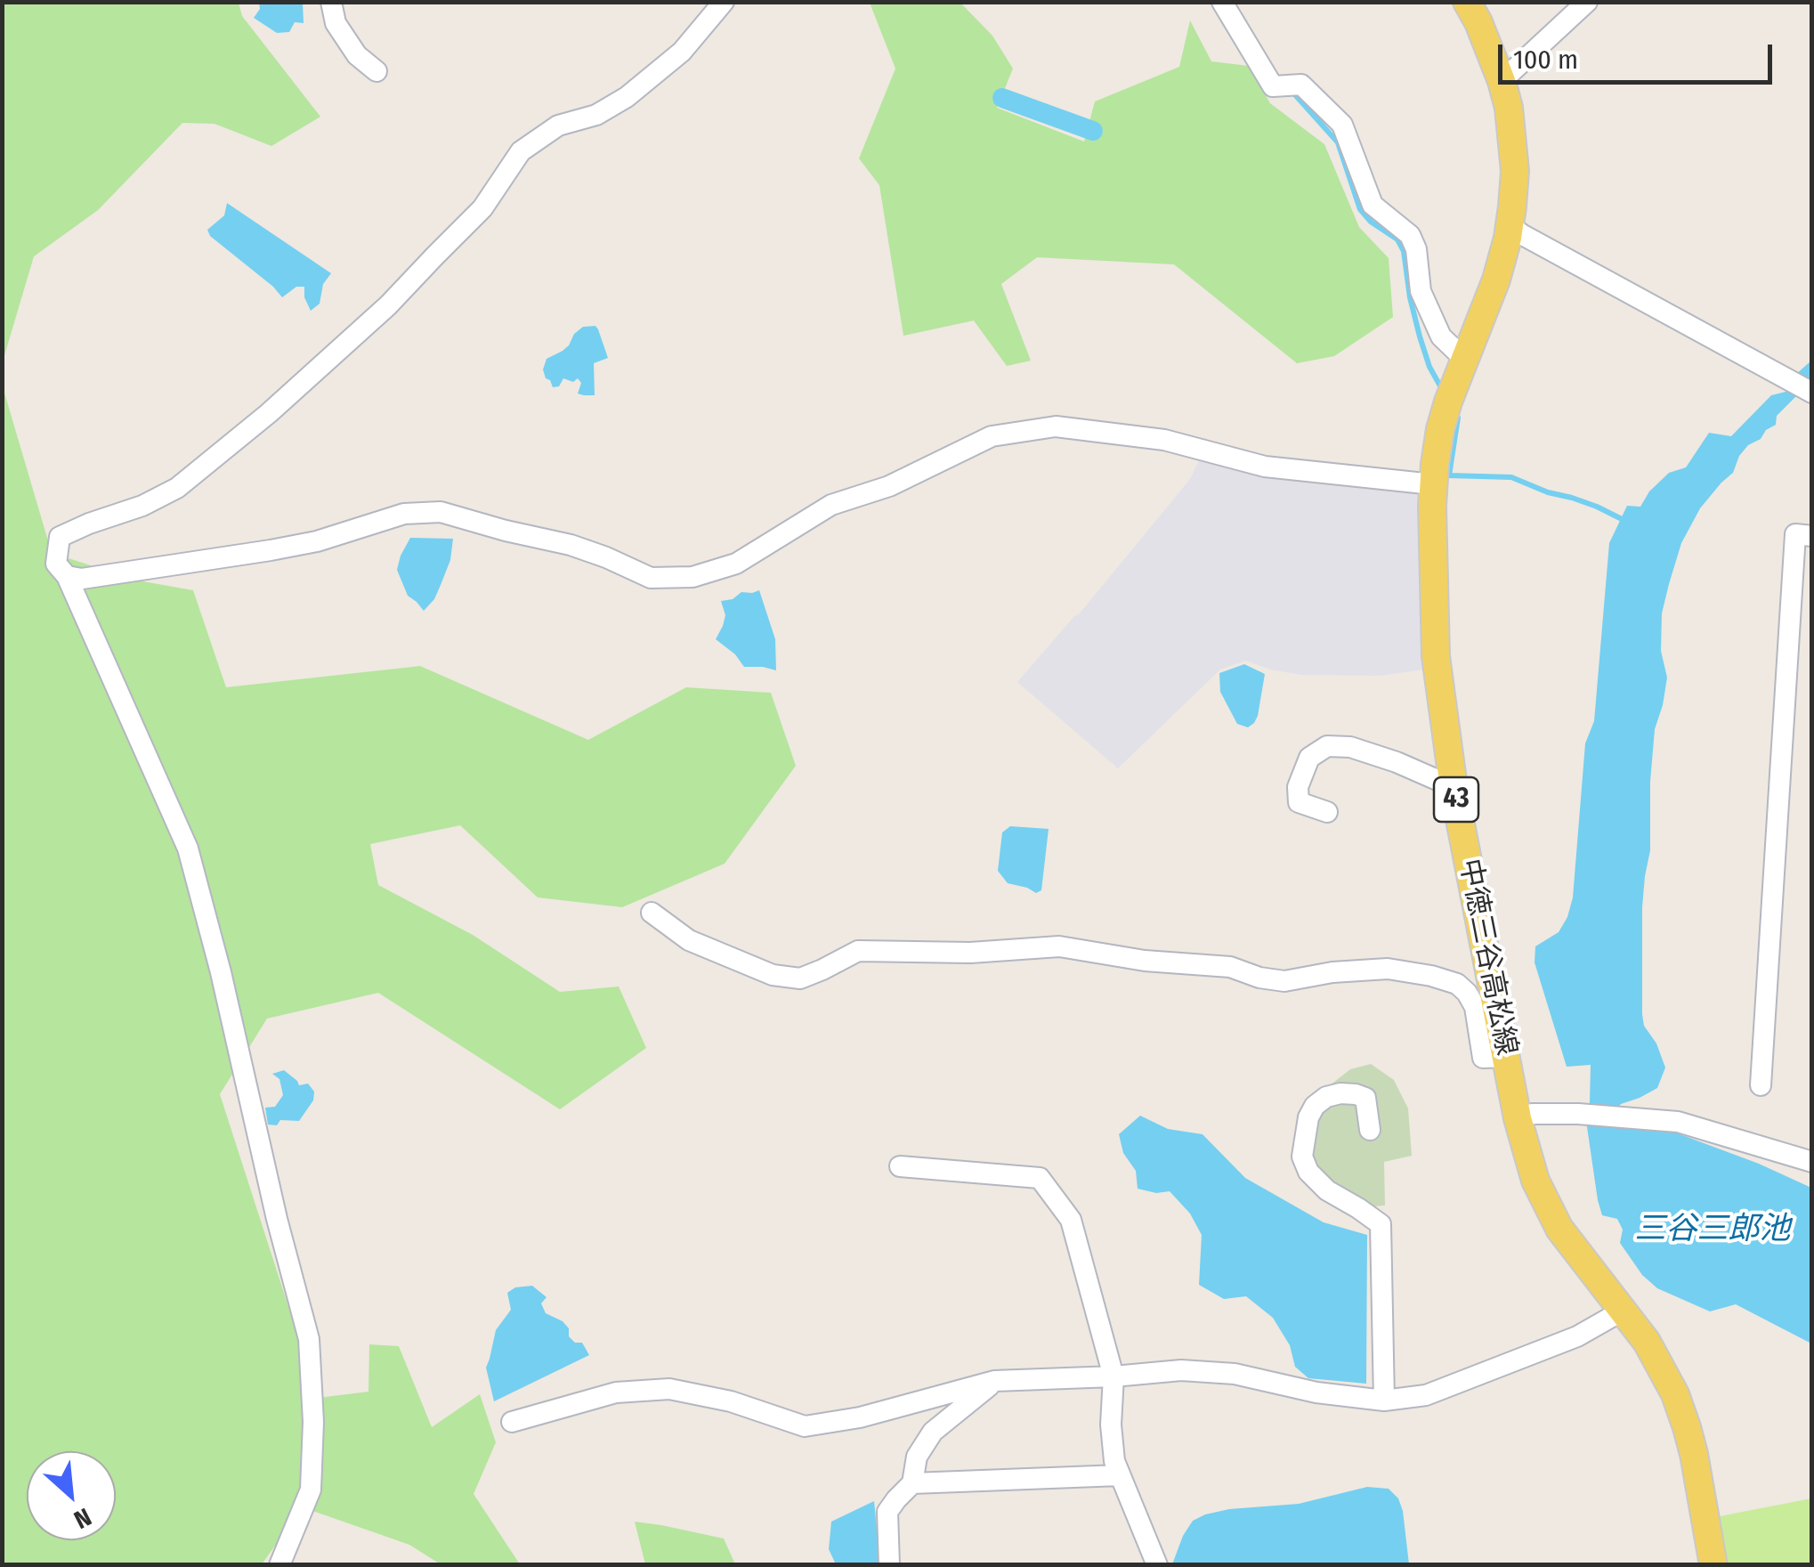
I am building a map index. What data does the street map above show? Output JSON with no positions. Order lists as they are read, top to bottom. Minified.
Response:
{"streets":{"main road":["43","中徳三谷高松線"]},"water":["三谷三郎池"],"scale_bar":"100 m","north":"bottom right"}
